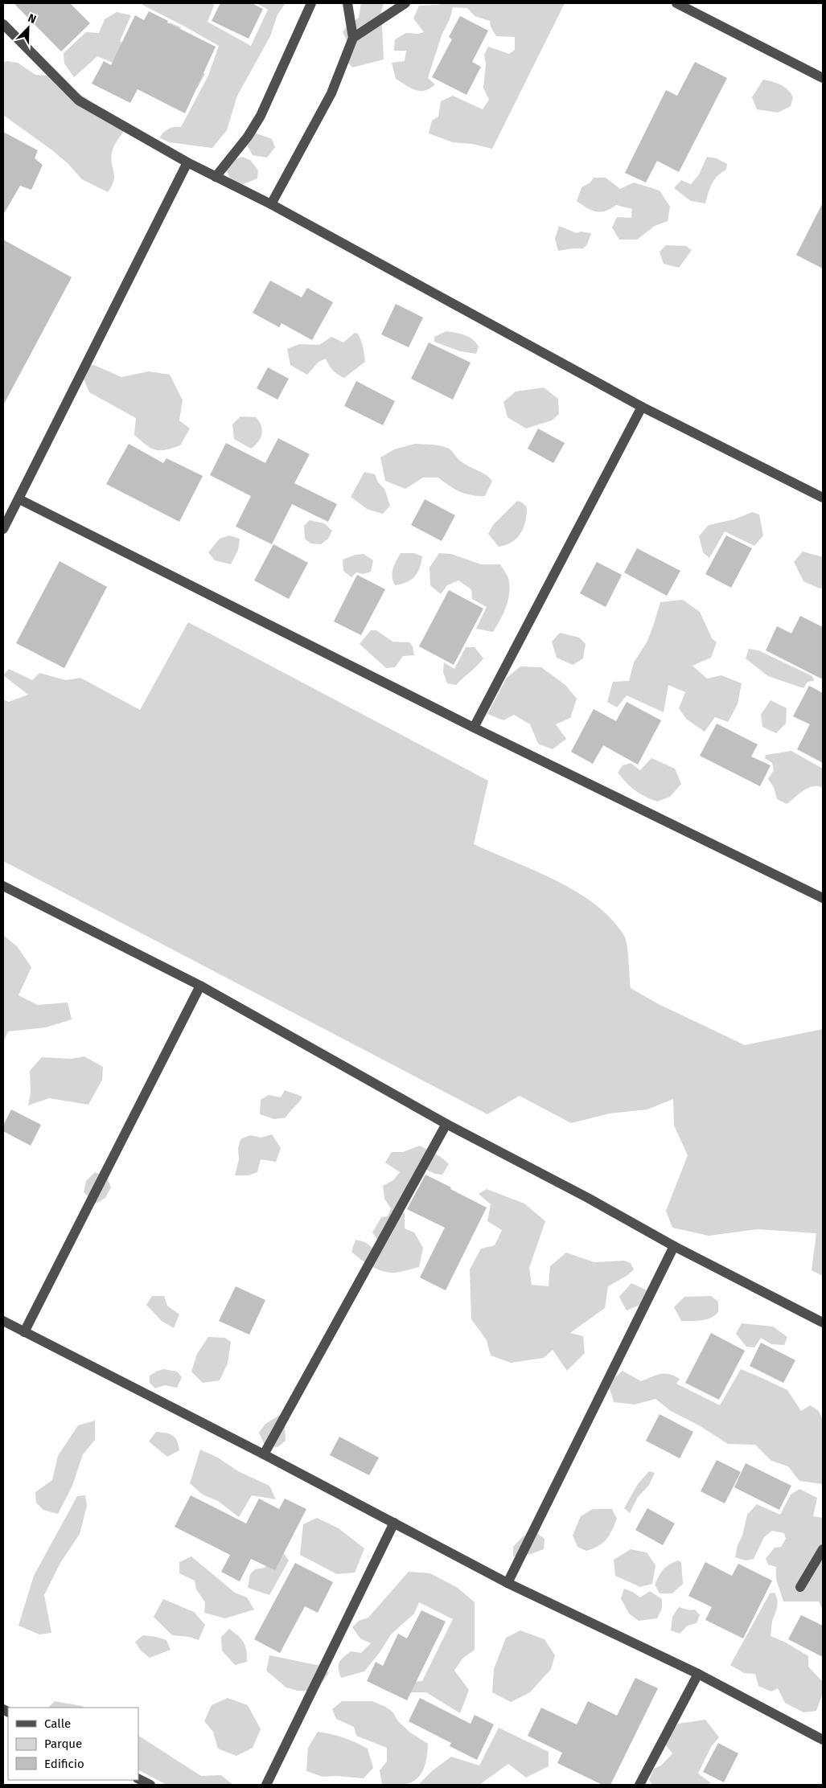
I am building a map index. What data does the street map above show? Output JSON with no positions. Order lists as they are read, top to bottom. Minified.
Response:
{"legend":["Calle","Parque","Edificio"],"north":"top right"}
